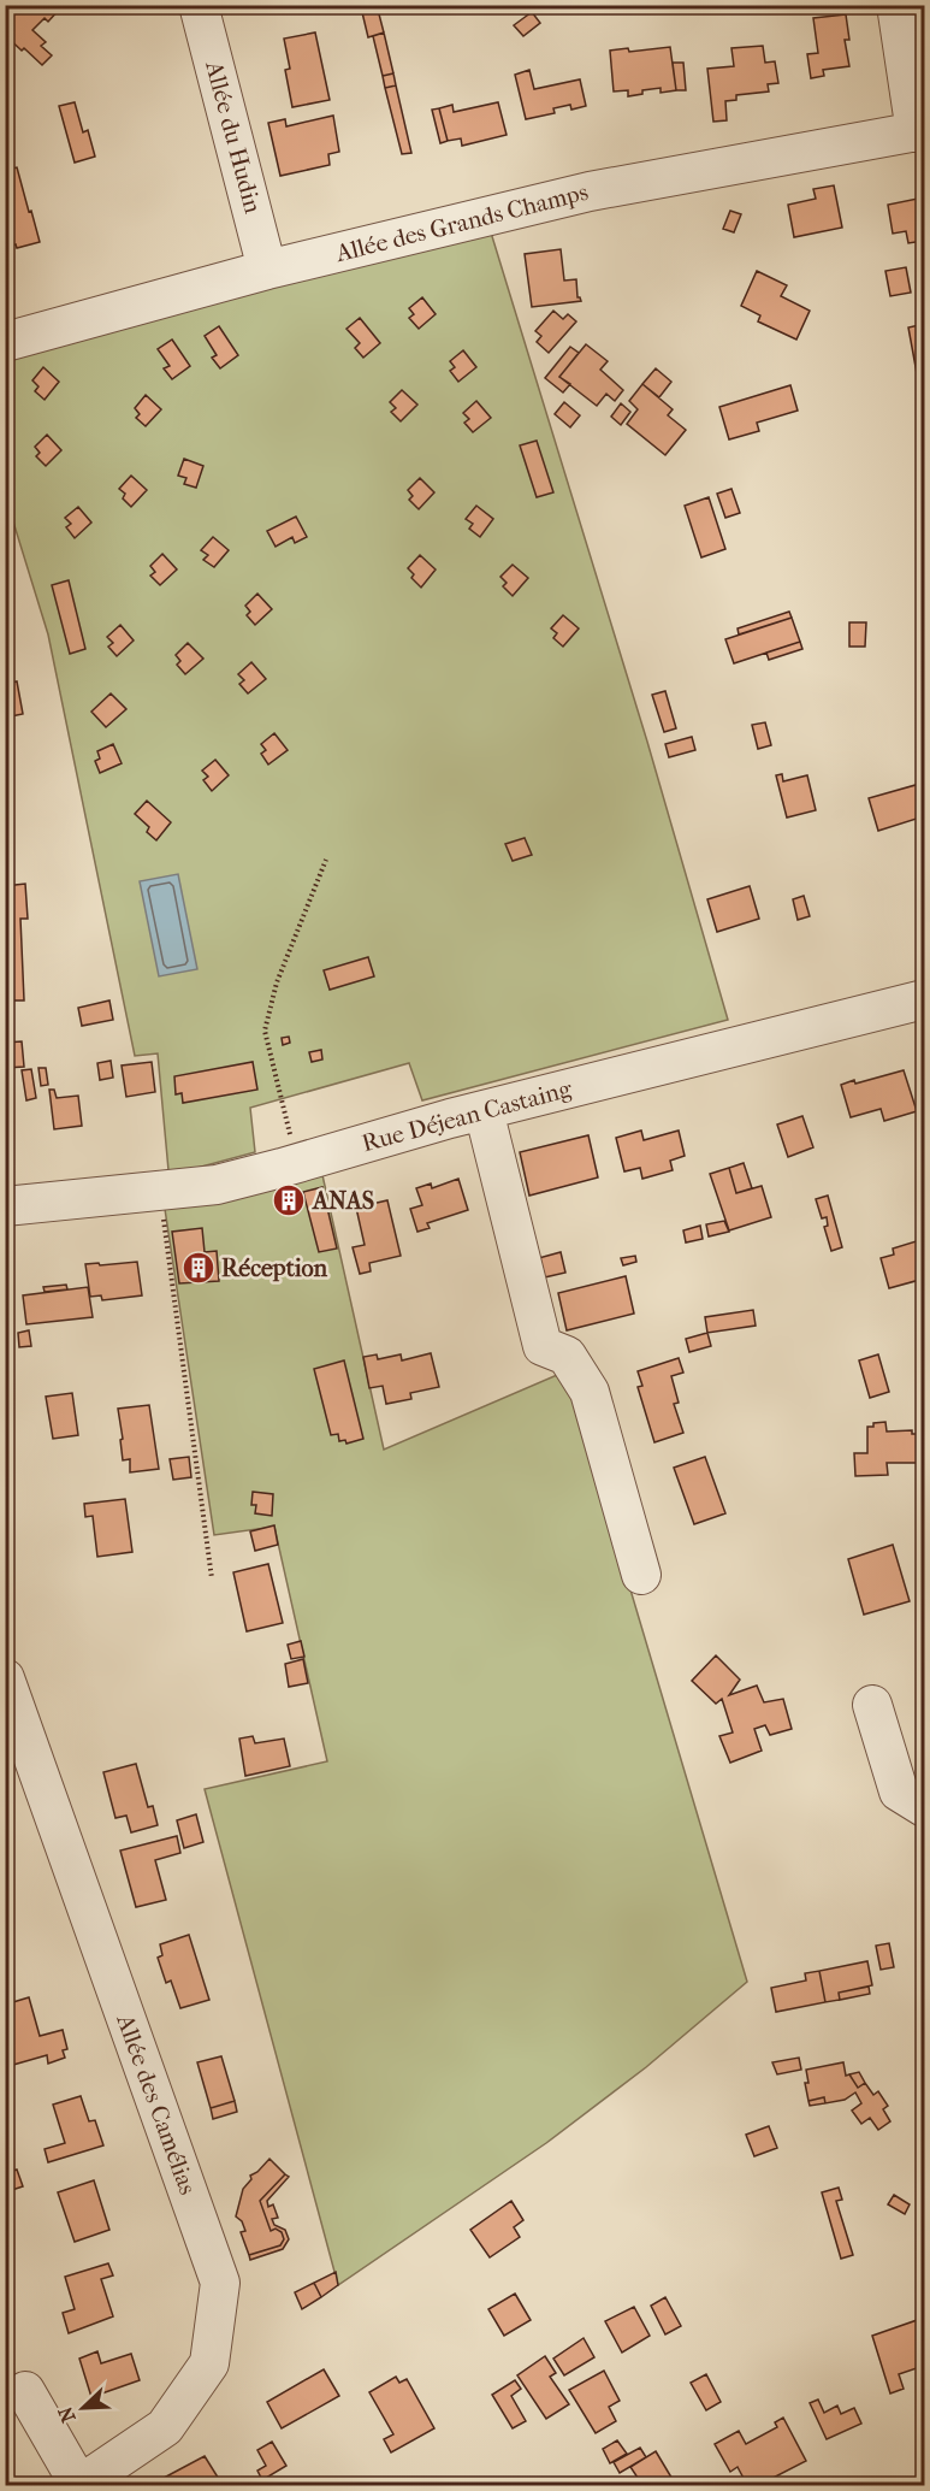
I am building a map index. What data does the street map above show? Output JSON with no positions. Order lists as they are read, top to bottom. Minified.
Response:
{"streets":{"street":["Allée du Hudin","Allée des Grands Champs","Rue Déjean Castaing","Allée des Camélias"]},"crossings":[["Allée du Hudin","Allée des Grands Champs"]],"places":{"building":["ANAS","Réception"]},"north":"bottom left"}
